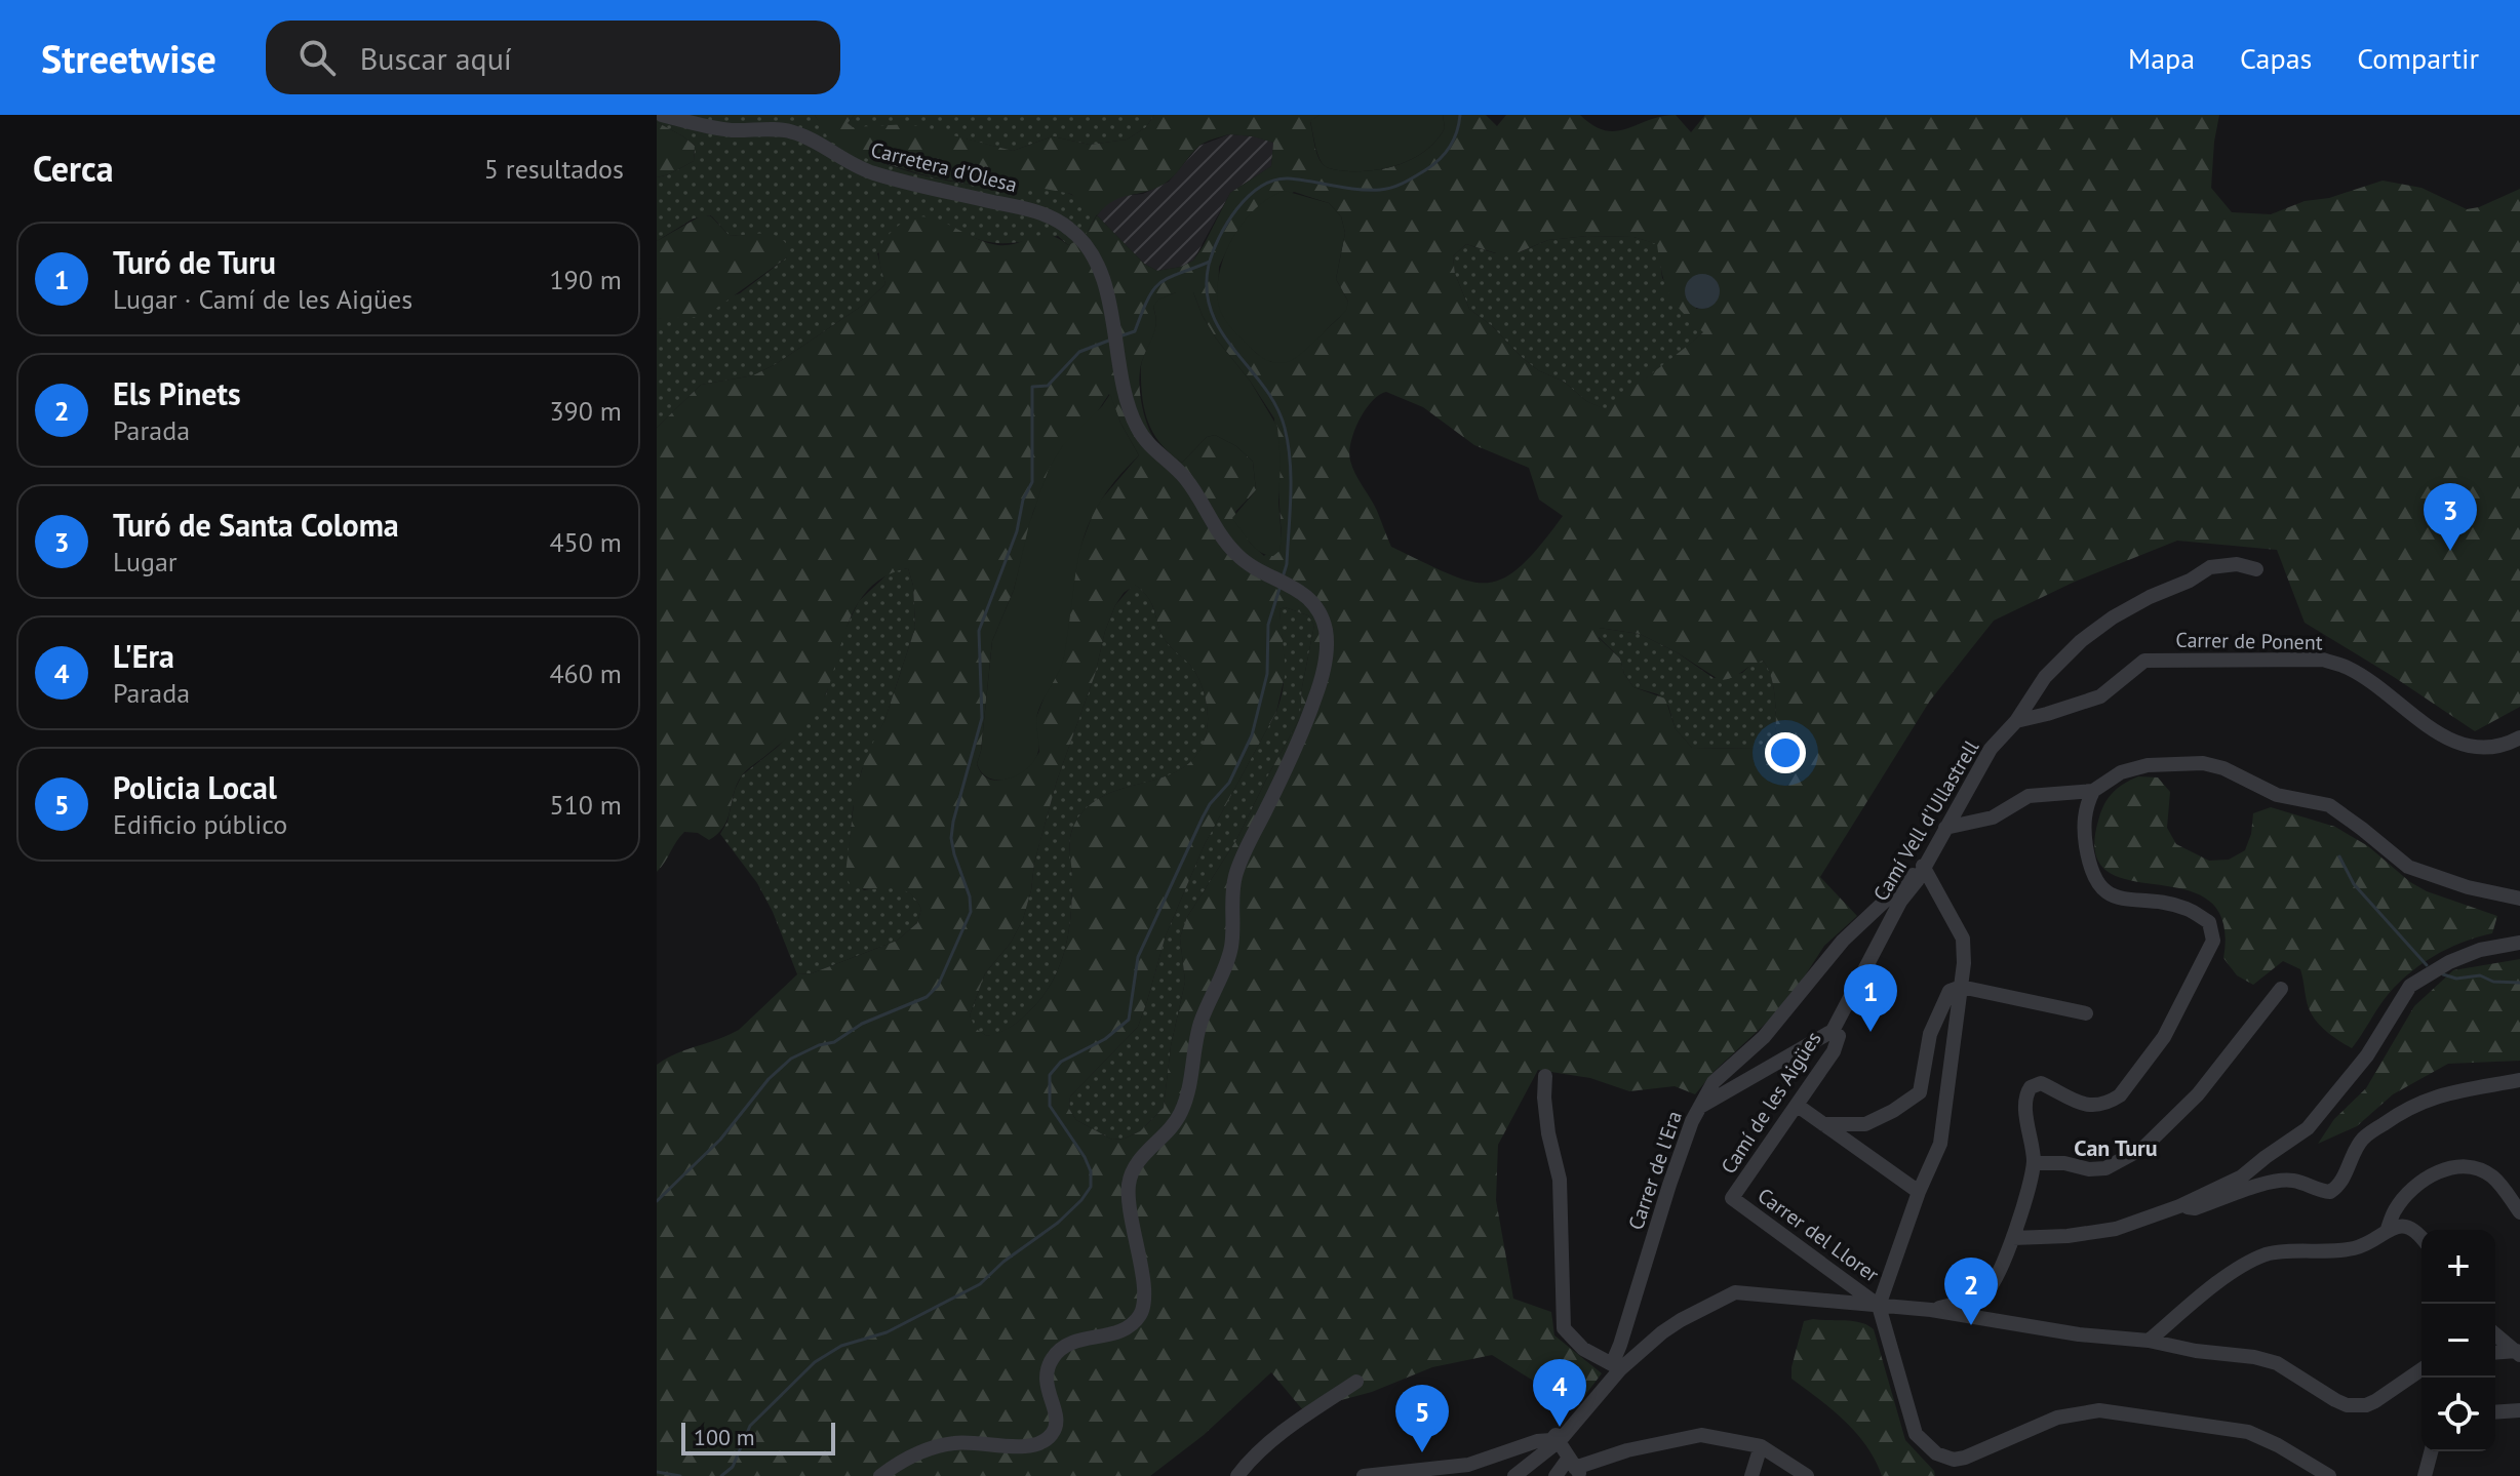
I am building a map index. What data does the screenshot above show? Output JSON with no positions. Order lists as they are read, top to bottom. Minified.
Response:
{"streets":{"street":["Carretera d'Olesa","Carrer de Ponent","Camí Vell d'Ullastrell","Camí de les Aigües","Carrer de l'Era","Carrer del Llorer"]},"crossings":[["Carrer de Ponent","Camí Vell d'Ullastrell"],["Camí Vell d'Ullastrell","Camí de les Aigües"],["Camí Vell d'Ullastrell","Carrer de l'Era"],["Camí de les Aigües","Carrer del Llorer"]],"districts":["Can Turu"],"scale_bar":"100 m","page":{"header":"Streetwise","search":"Buscar aquí","nav":["Mapa","Capas","Compartir"],"heading":["Cerca","5 resultados"],"list":[{"mark":"1","name":"Turó de Turu","note":"Lugar · Camí de les Aigües","value":"190 m"},{"mark":"2","name":"Els Pinets","note":"Parada","value":"390 m"},{"mark":"3","name":"Turó de Santa Coloma","note":"Lugar","value":"450 m"},{"mark":"4","name":"L'Era","note":"Parada","value":"460 m"},{"mark":"5","name":"Policia Local","note":"Edificio público","value":"510 m"}],"pins":["3","1","2","4","5"],"map_buttons":["+","−"],"scale":"100 m"}}
